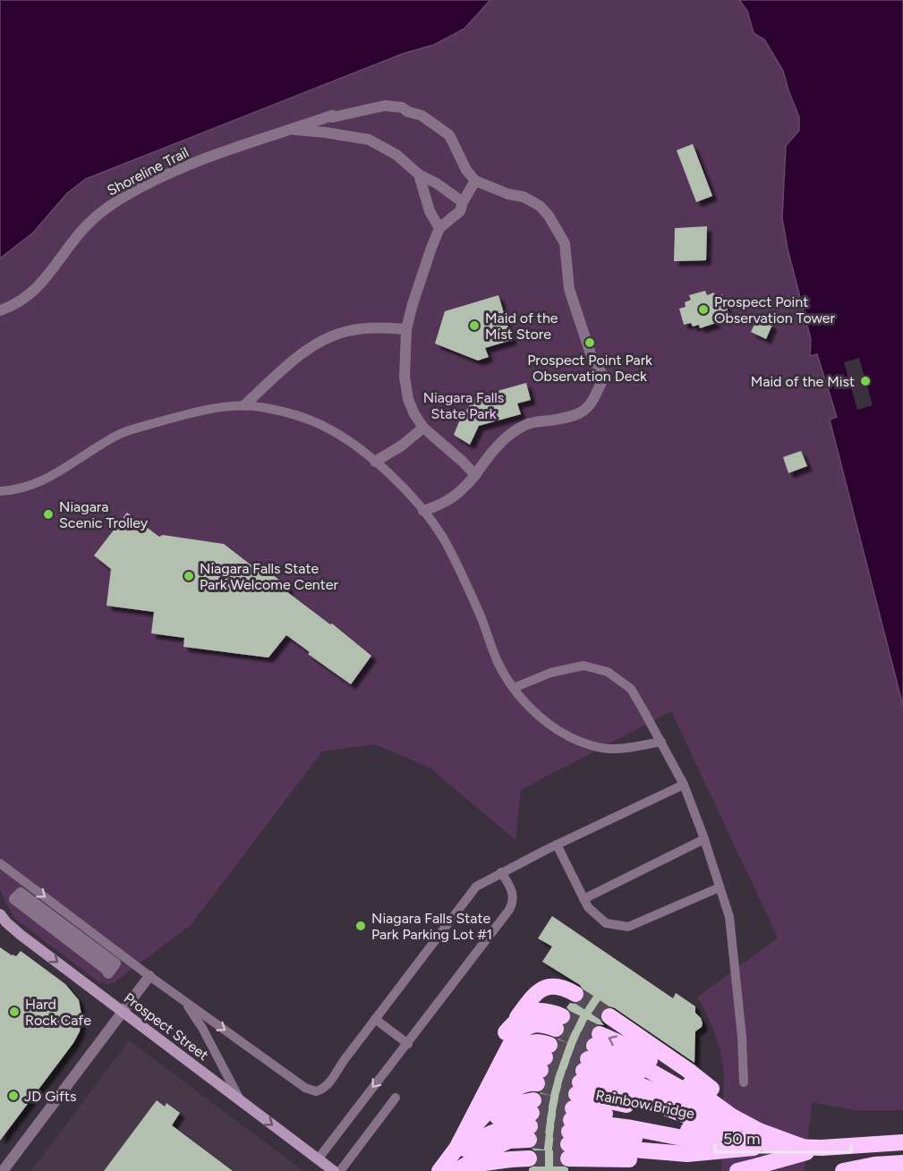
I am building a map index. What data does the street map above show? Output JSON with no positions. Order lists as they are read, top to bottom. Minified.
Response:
{"streets":{"highway":["Rainbow Bridge"],"main road":["Prospect Street"],"street":["Shoreline Trail"]},"one_way":["Prospect Street"],"parks":["Niagara Falls State Park"],"places":["Prospect Point Observation Tower","Maid of the Mist Store","Prospect Point Park Observation Deck","Maid of the Mist","Niagara Scenic Trolley","Niagara Falls State Park Welcome Center","Niagara Falls State Park Parking Lot #1","Hard Rock Cafe","JD Gifts"],"scale_bar":"50 m"}
